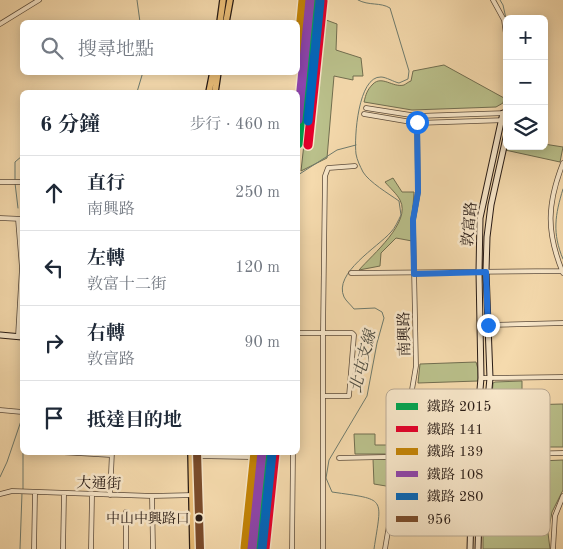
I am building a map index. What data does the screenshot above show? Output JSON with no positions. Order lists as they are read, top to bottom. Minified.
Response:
{"streets":{"street":["敦富路","南興路","大通街"]},"water":["北屯支線"],"places":["中山中興路口"],"lines":["rail line 2015","rail line 139","rail line 108","rail line 141","rail line 280","transit line 956"],"legend":["鐵路 2015","鐵路 141","鐵路 139","鐵路 108","鐵路 280","956"],"page":{"map_buttons":["+","−"],"search":"搜尋地點","heading":["6 分鐘","步行 · 460 m"],"list":[["直行","南興路","250 m"],["左轉","敦富十二街","120 m"],["右轉","敦富路","90 m"],"抵達目的地"]}}
